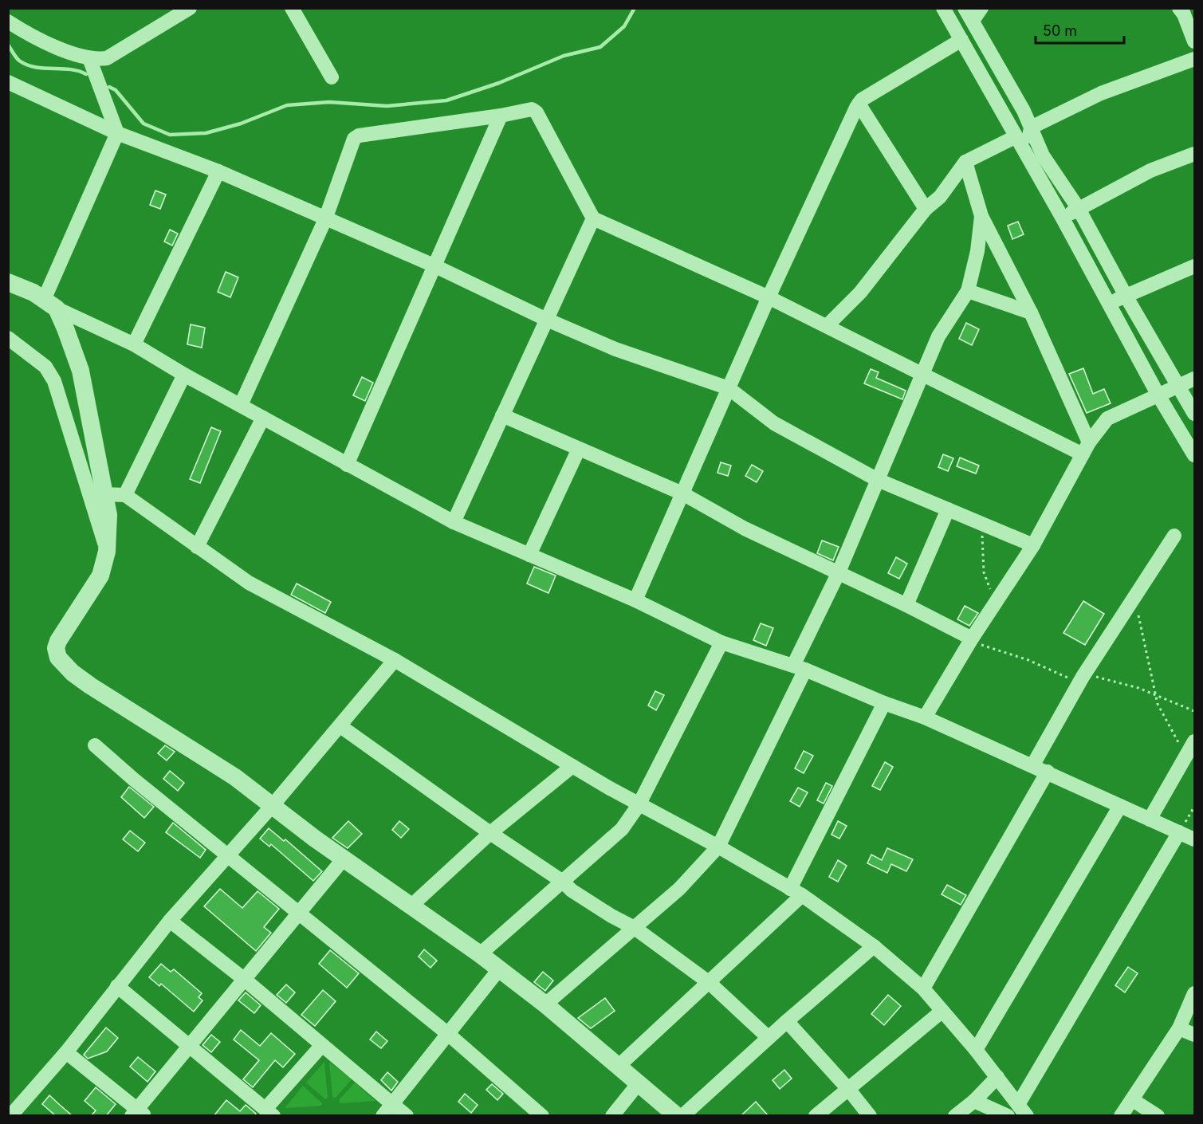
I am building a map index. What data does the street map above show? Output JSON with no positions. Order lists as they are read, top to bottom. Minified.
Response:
{"scale_bar":"50 m"}
